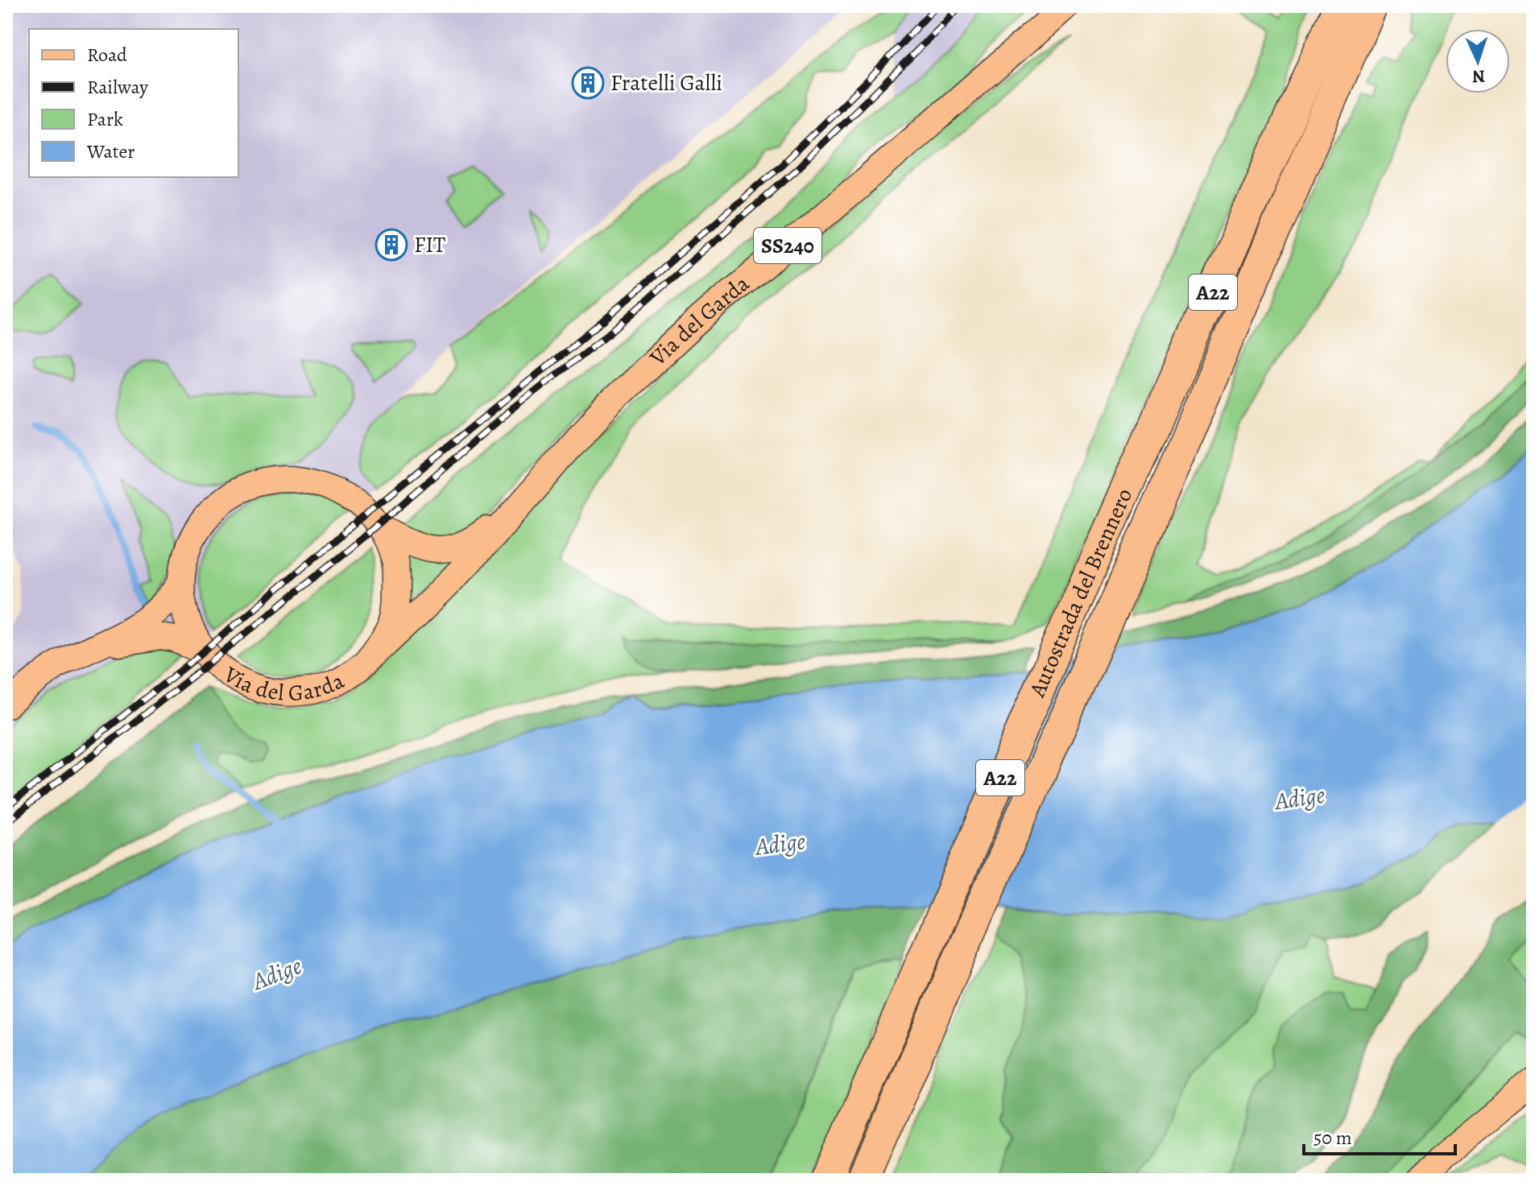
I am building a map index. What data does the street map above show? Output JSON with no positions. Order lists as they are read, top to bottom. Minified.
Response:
{"streets":{"highway":["A22","Autostrada del Brennero"],"main road":["SS240","Via del Garda"]},"water":["Adige"],"places":{"building":["Fratelli Galli","FIT"]},"legend":["Road","Railway","Park","Water"],"scale_bar":"50 m","north":"bottom"}
